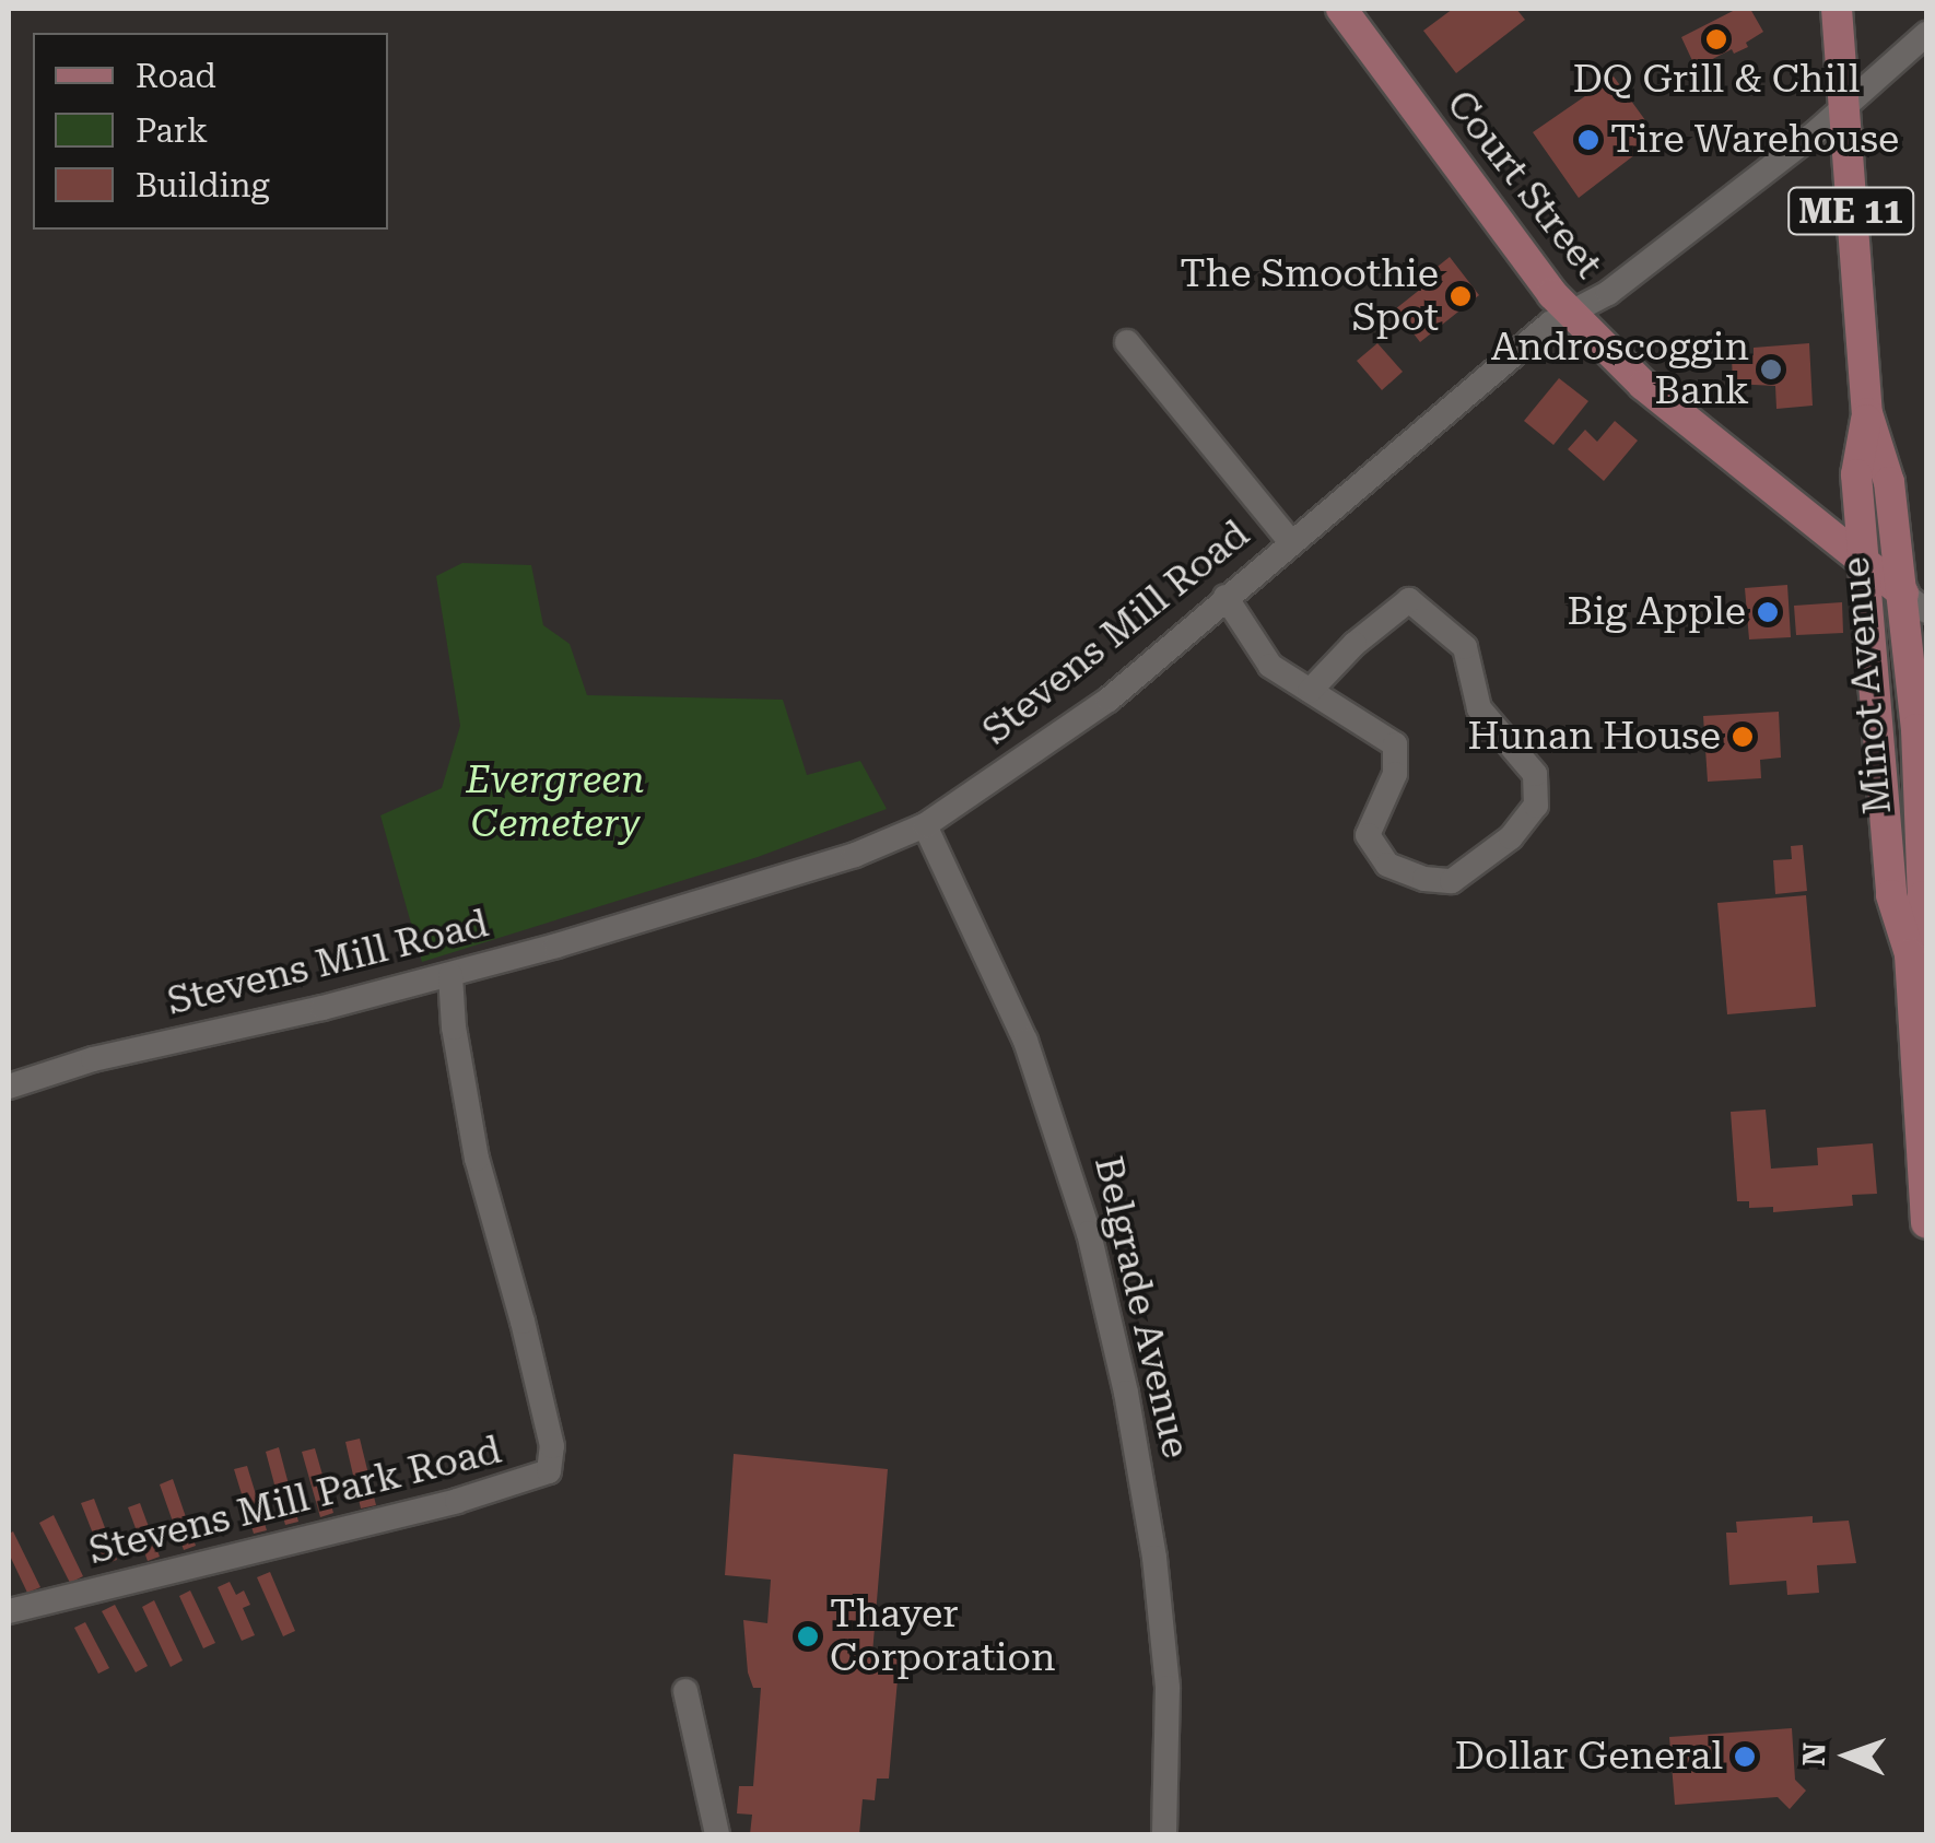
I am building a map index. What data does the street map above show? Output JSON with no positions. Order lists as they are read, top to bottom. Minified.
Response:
{"streets":{"main road":["Court Street","ME 11","Minot Avenue"],"street":["Stevens Mill Road","Belgrade Avenue","Stevens Mill Park Road"]},"crossings":[["Court Street","Stevens Mill Road"],["Court Street","Minot Avenue"],["Stevens Mill Road","Minot Avenue"],["Stevens Mill Road","Belgrade Avenue"],["Stevens Mill Road","Stevens Mill Park Road"]],"parks":["Evergreen Cemetery"],"places":["DQ Grill & Chill","Tire Warehouse","The Smoothie Spot","Androscoggin Bank","Big Apple","Hunan House","Thayer Corporation","Dollar General"],"legend":["Road","Park","Building"],"north":"left"}
